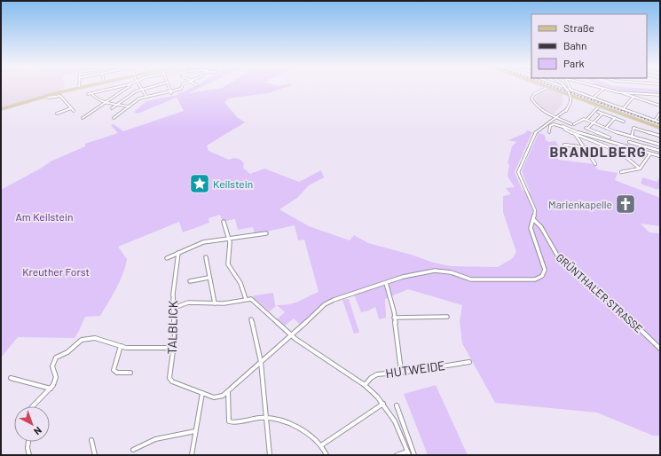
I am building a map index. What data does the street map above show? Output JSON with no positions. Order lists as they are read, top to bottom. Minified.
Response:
{"streets":{"street":["GRÜNTHALER STRASSE","TALBLICK","HUTWEIDE"]},"crossings":[["GRÜNTHALER STRASSE","TALBLICK"]],"districts":["BRANDLBERG"],"parks":["Am Keilstein","Kreuther Forst"],"places":{"place":["Keilstein"],"church":["Marienkapelle"]},"legend":["Straße","Bahn","Park"],"north":"bottom right"}
